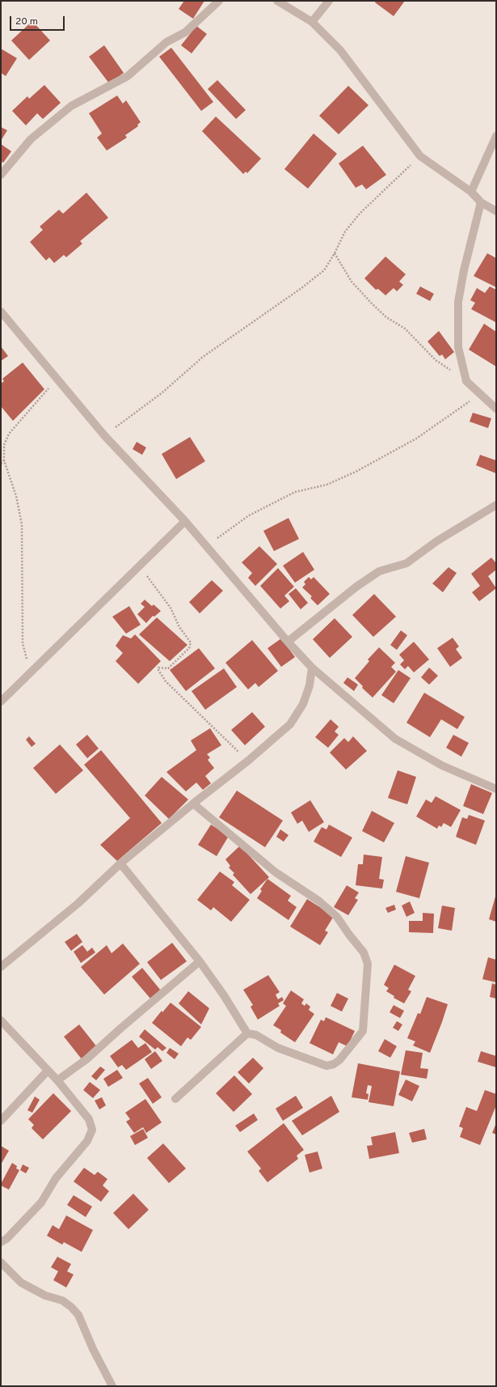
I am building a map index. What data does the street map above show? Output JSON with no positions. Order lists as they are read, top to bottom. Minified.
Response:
{"scale_bar":"20 m"}
